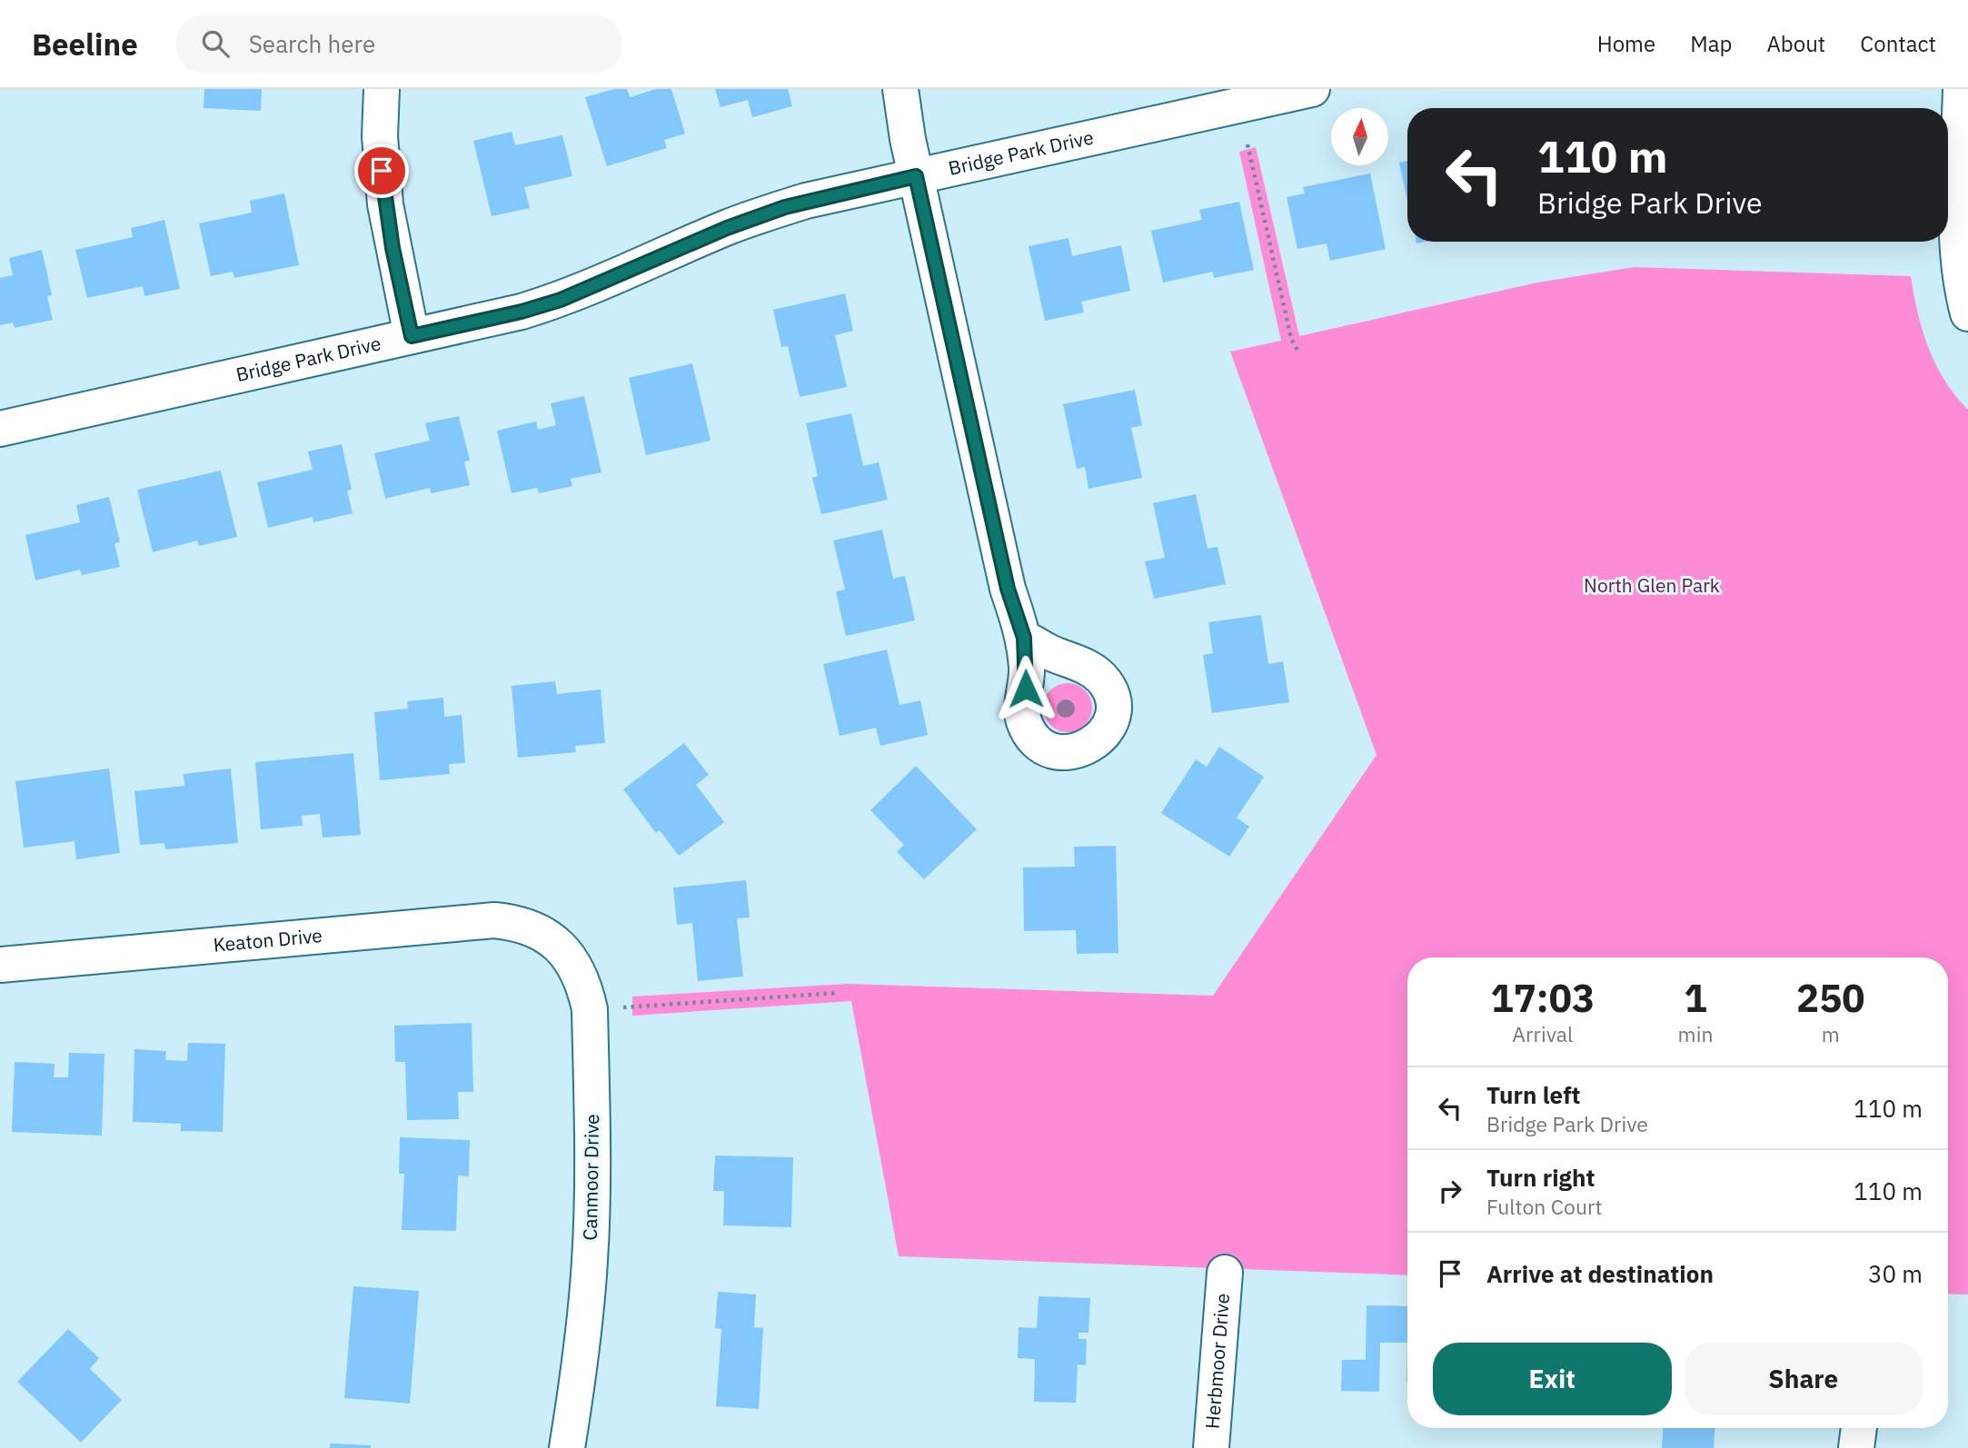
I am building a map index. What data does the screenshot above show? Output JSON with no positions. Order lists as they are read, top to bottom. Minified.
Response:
{"streets":{"street":["Bridge Park Drive","Keaton Drive","Canmoor Drive","Herbmoor Drive"]},"crossings":[["Keaton Drive","Canmoor Drive"]],"parks":["North Glen Park"],"north":"top","page":{"header":"Beeline","search":"Search here","nav":["Home","Map","About","Contact"],"turn":["110 m","Bridge Park Drive"],"eta":["17:03","Arrival","1","min","250","m"],"list":[{"name":"Turn left","note":"Bridge Park Drive","value":"110 m"},{"name":"Turn right","note":"Fulton Court","value":"110 m"},{"name":"Arrive at destination","value":"30 m"}],"buttons":["Exit","Share"]}}
